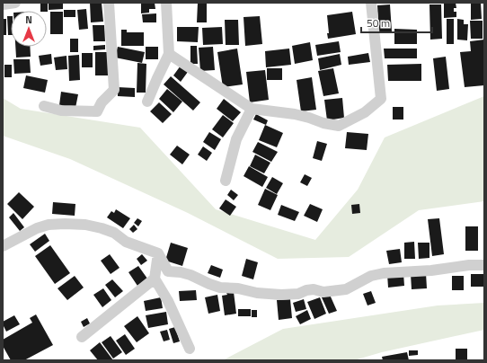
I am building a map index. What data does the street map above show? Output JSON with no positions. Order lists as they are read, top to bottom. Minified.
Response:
{"scale_bar":"50 m","north":"top"}
